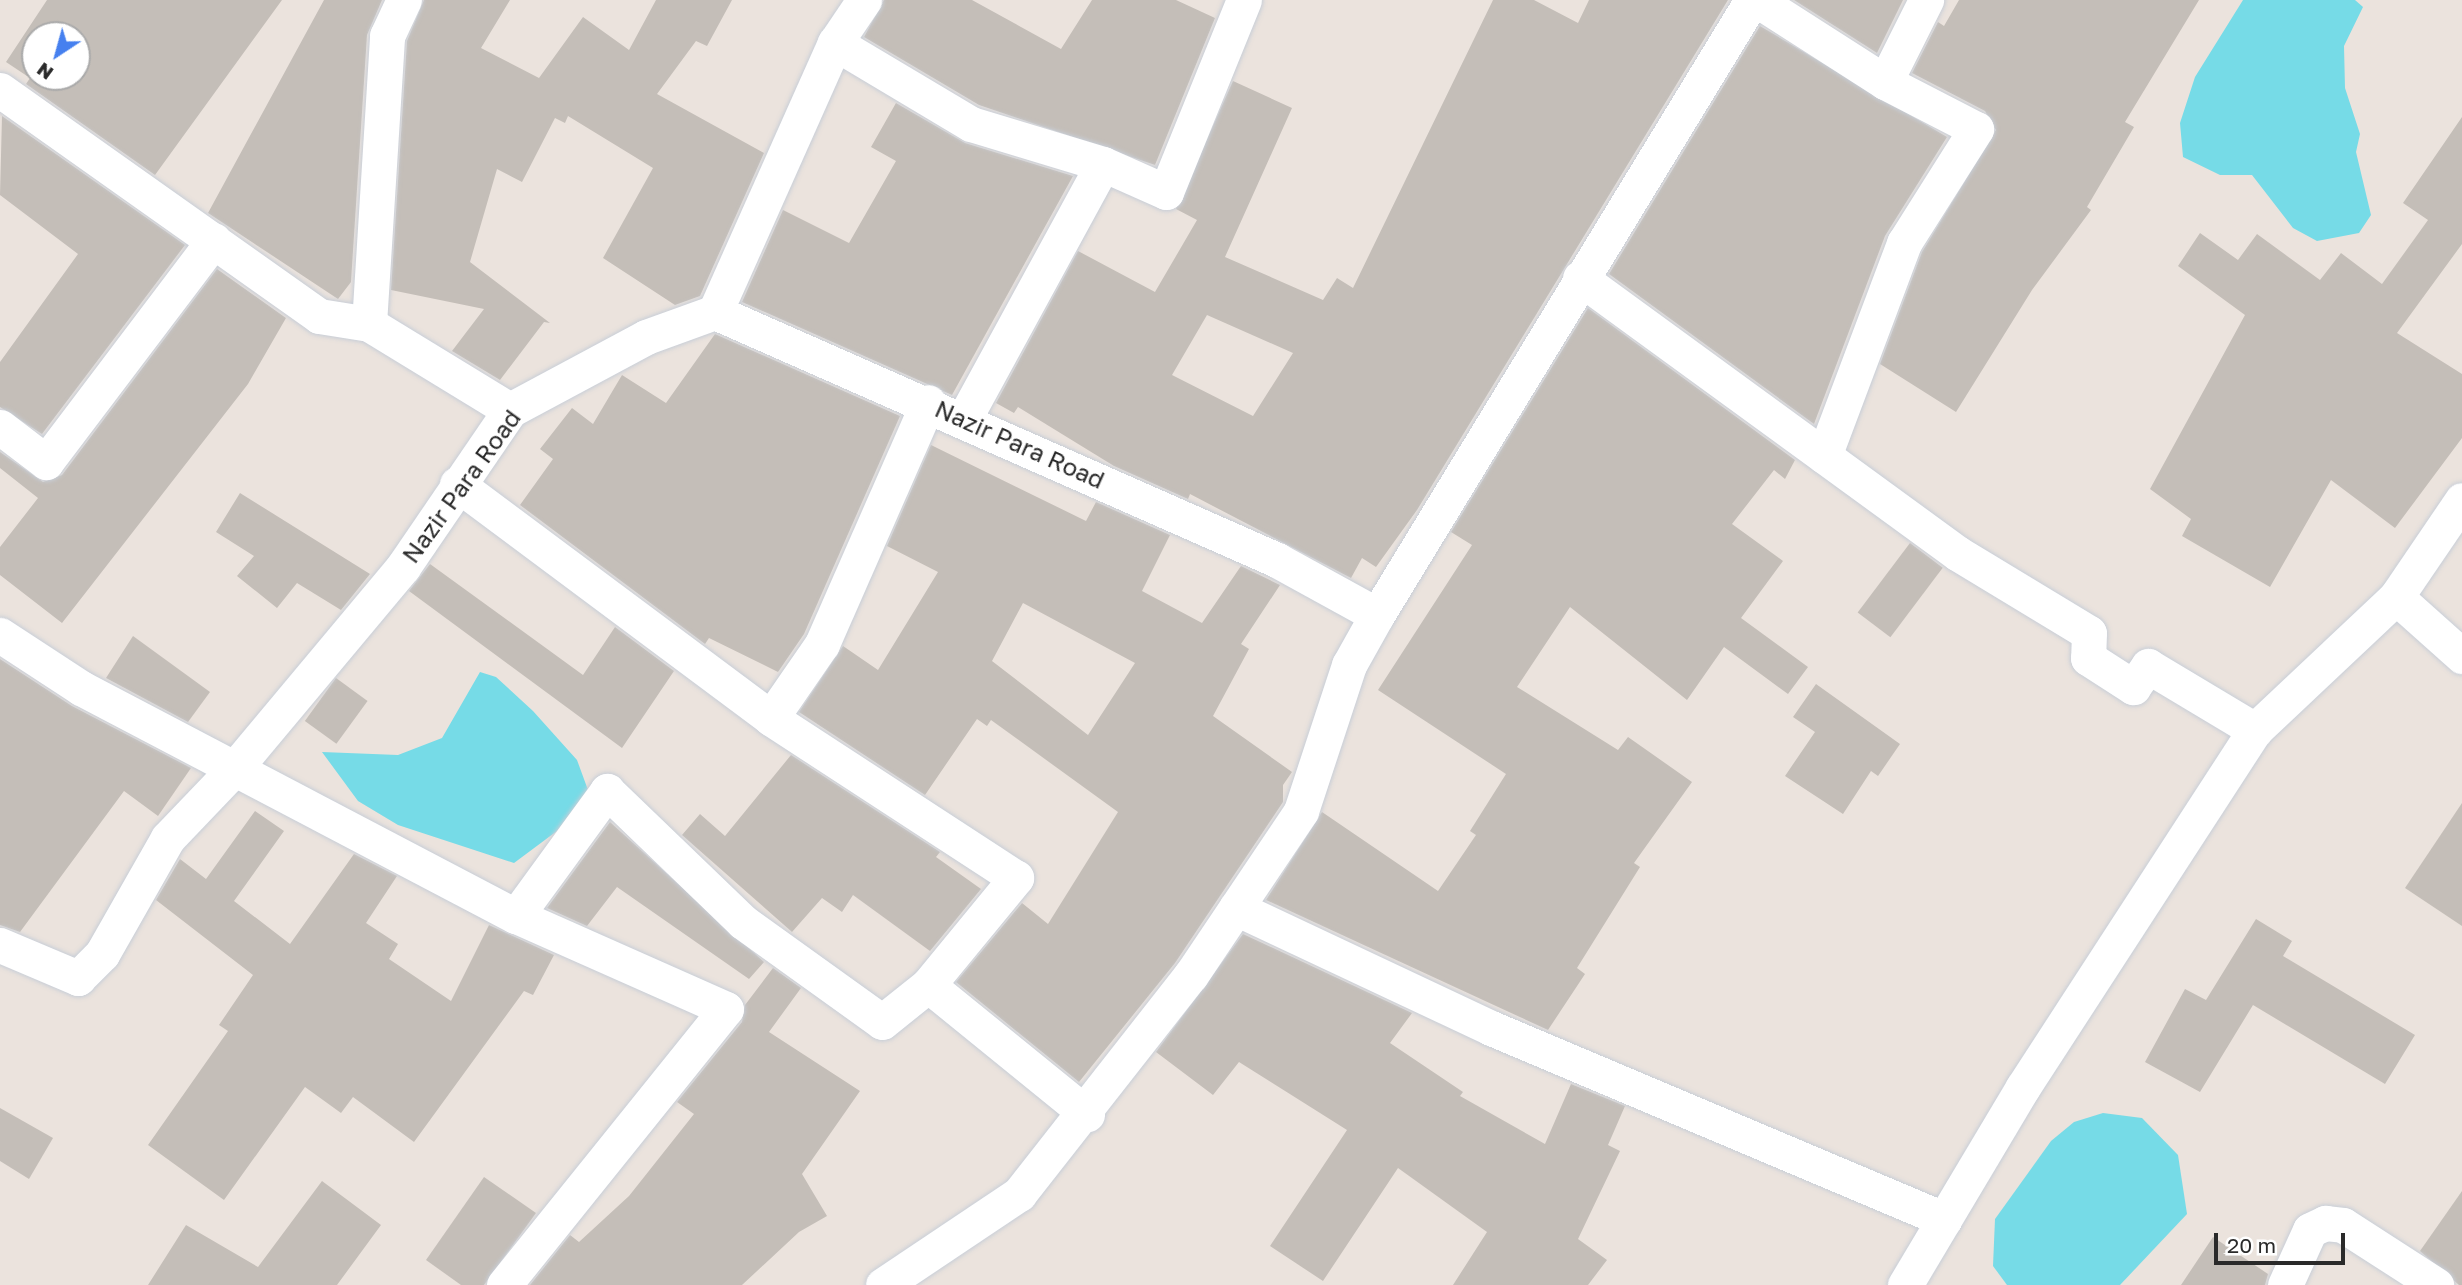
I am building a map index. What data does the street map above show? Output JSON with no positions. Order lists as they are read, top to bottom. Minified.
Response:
{"streets":{"street":["Nazir Para Road"]},"scale_bar":"20 m","north":"bottom left"}
